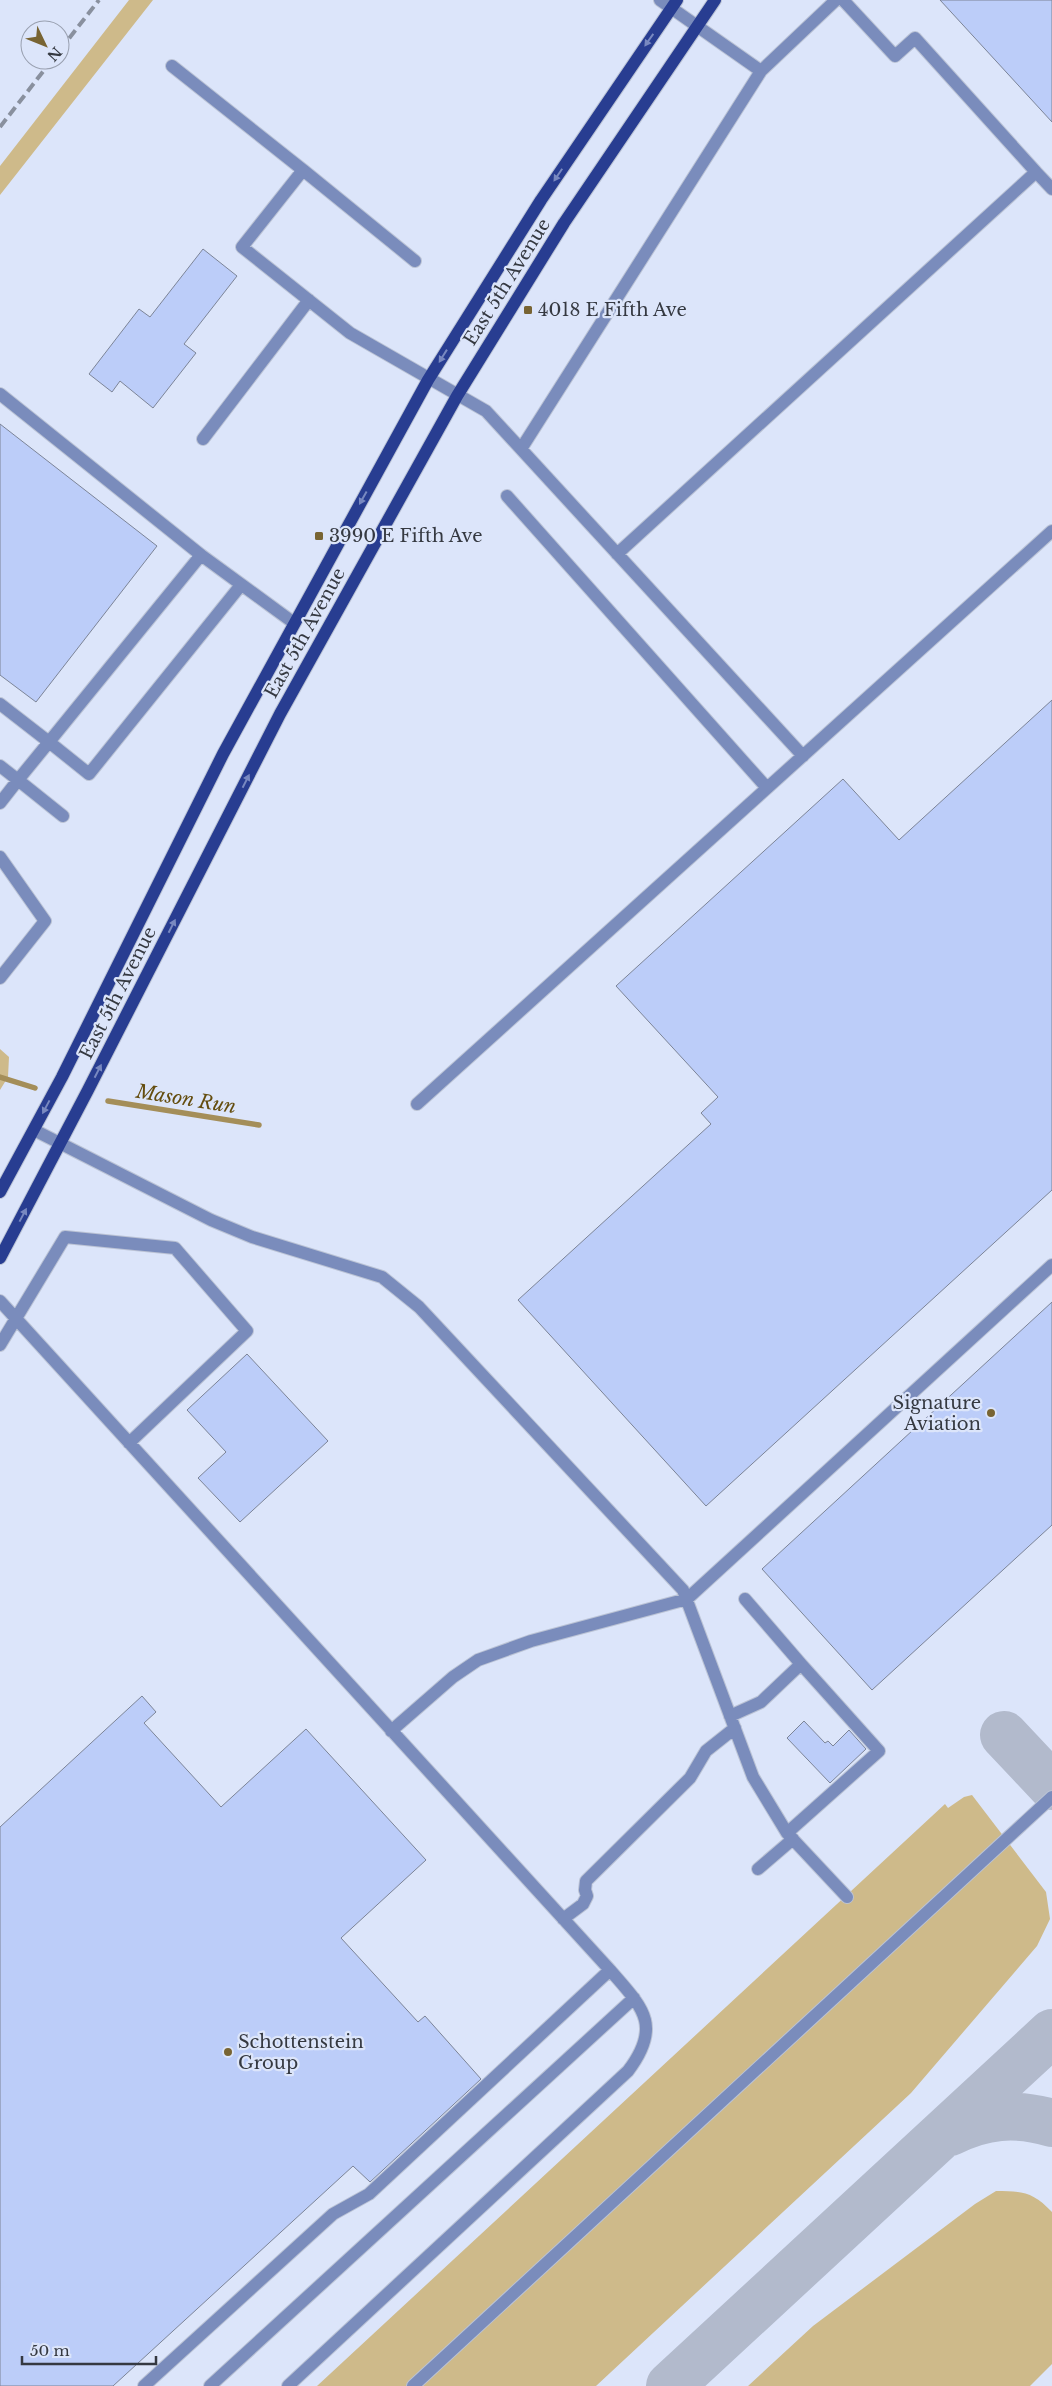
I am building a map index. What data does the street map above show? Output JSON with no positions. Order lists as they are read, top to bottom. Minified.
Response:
{"streets":{"main road":["East 5th Avenue"]},"water":["Mason Run"],"places":{"transit":["4018 E Fifth Ave","3990 E Fifth Ave"],"other":["Signature Aviation","Schottenstein Group"]},"scale_bar":"50 m","north":"bottom right"}
